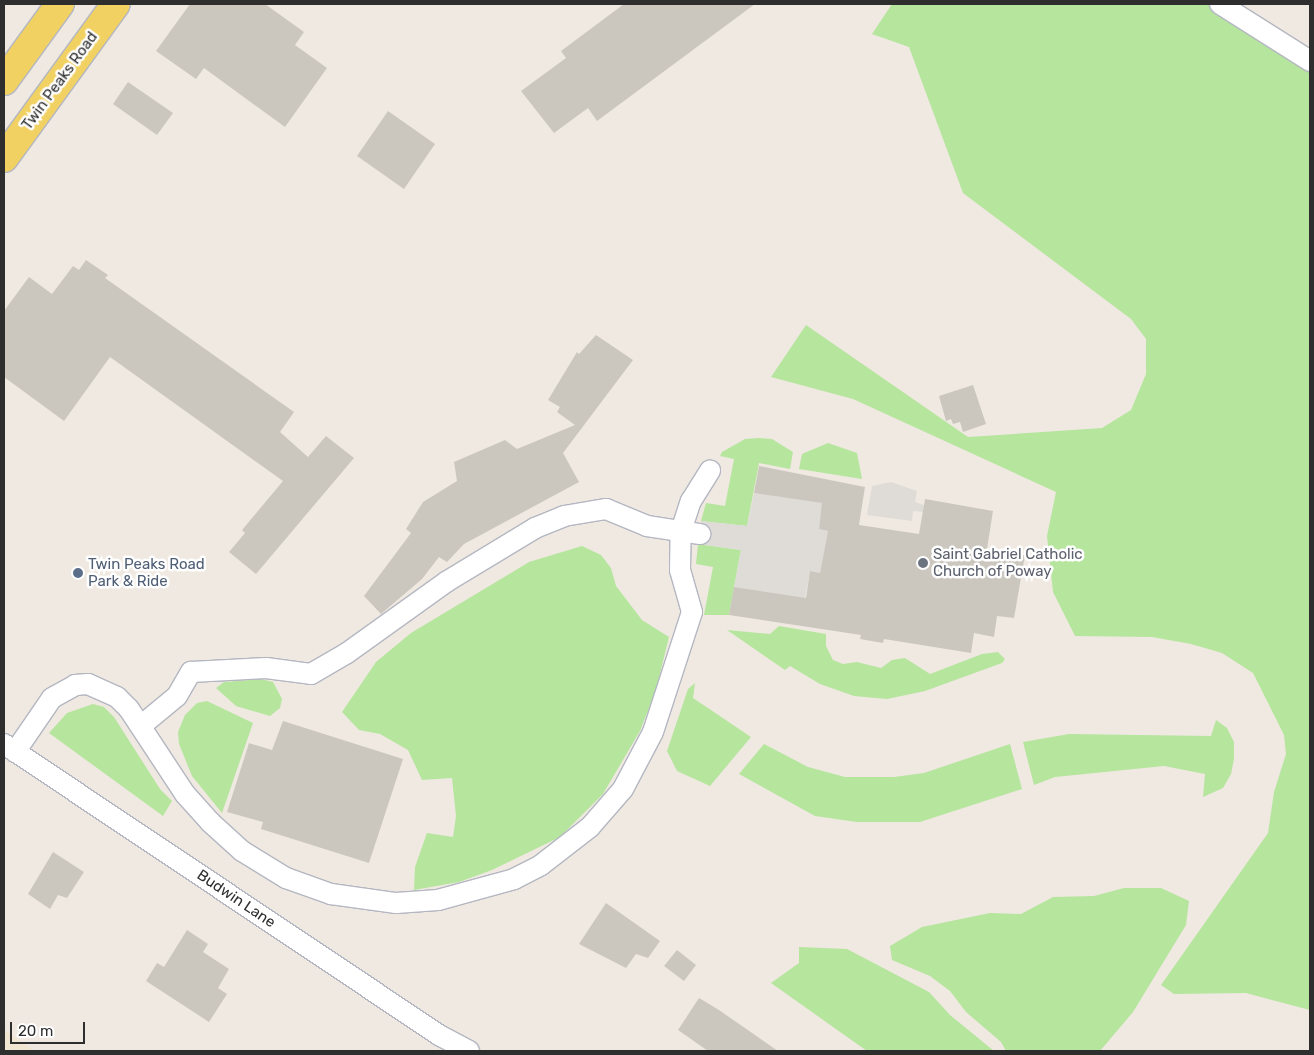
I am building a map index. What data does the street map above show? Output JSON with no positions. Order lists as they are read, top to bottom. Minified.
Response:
{"streets":{"main road":["Twin Peaks Road"],"street":["Budwin Lane"]},"places":["Saint Gabriel Catholic Church of Poway","Twin Peaks Road Park & Ride"],"scale_bar":"20 m"}
